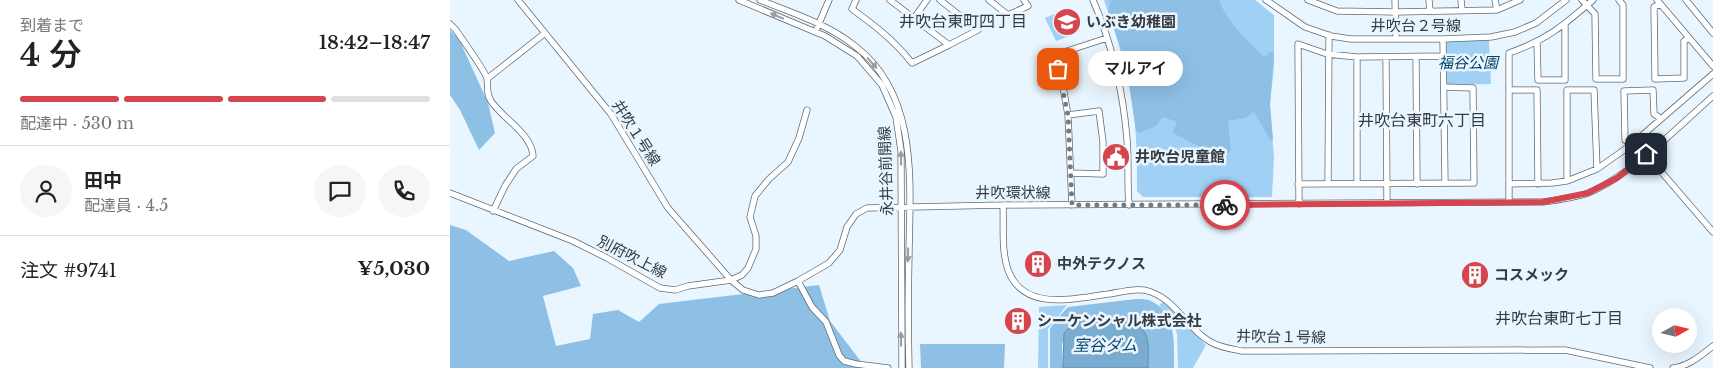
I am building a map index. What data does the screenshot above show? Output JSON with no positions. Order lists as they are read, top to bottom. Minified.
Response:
{"streets":{"street":["井吹台２号線","井吹１号線","永井谷前開線","井吹環状線","別府吹上線","井吹台１号線"]},"crossings":[["井吹１号線","井吹環状線"],["井吹１号線","別府吹上線"],["永井谷前開線","井吹環状線"],["井吹環状線","井吹台１号線"]],"districts":["井吹台東町四丁目","井吹台東町六丁目","井吹台東町七丁目"],"water":["室谷ダム"],"parks":["福谷公園"],"places":{"school or university":["いぶき幼稚園"],"other":["マルアイ"],"public building":["井吹台児童館"],"building":["中外テクノス","コスメック","シーケンシャル株式会社"]},"north":"right","page":{"heading":["4 分","到着まで","18:42–18:47"],"panel":["田中","配達員 · 4.5","注文 #9741","¥5,030"],"bubble":"マルアイ","bar":"配達中 · 530 m"}}
